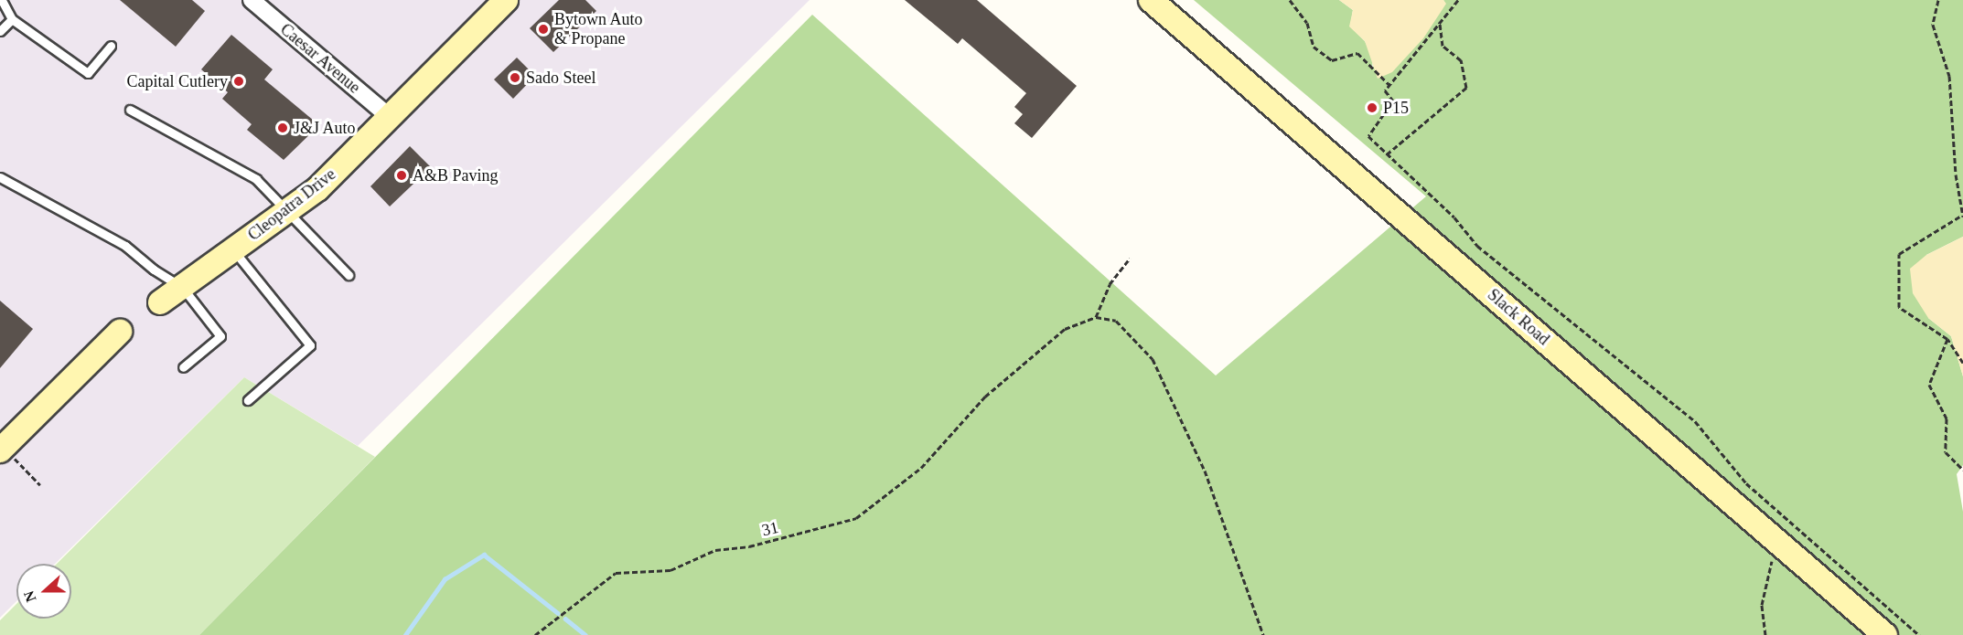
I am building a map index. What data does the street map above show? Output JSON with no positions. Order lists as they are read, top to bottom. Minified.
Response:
{"streets":{"street":["Caesar Avenue","Cleopatra Drive","Slack Road"],"path":["31"]},"crossings":[["Caesar Avenue","Cleopatra Drive"]],"places":["Bytown Auto & Propane","Sado Steel","Capital Cutlery","P15","J&J Auto","A&B Paving"],"north":"left"}
